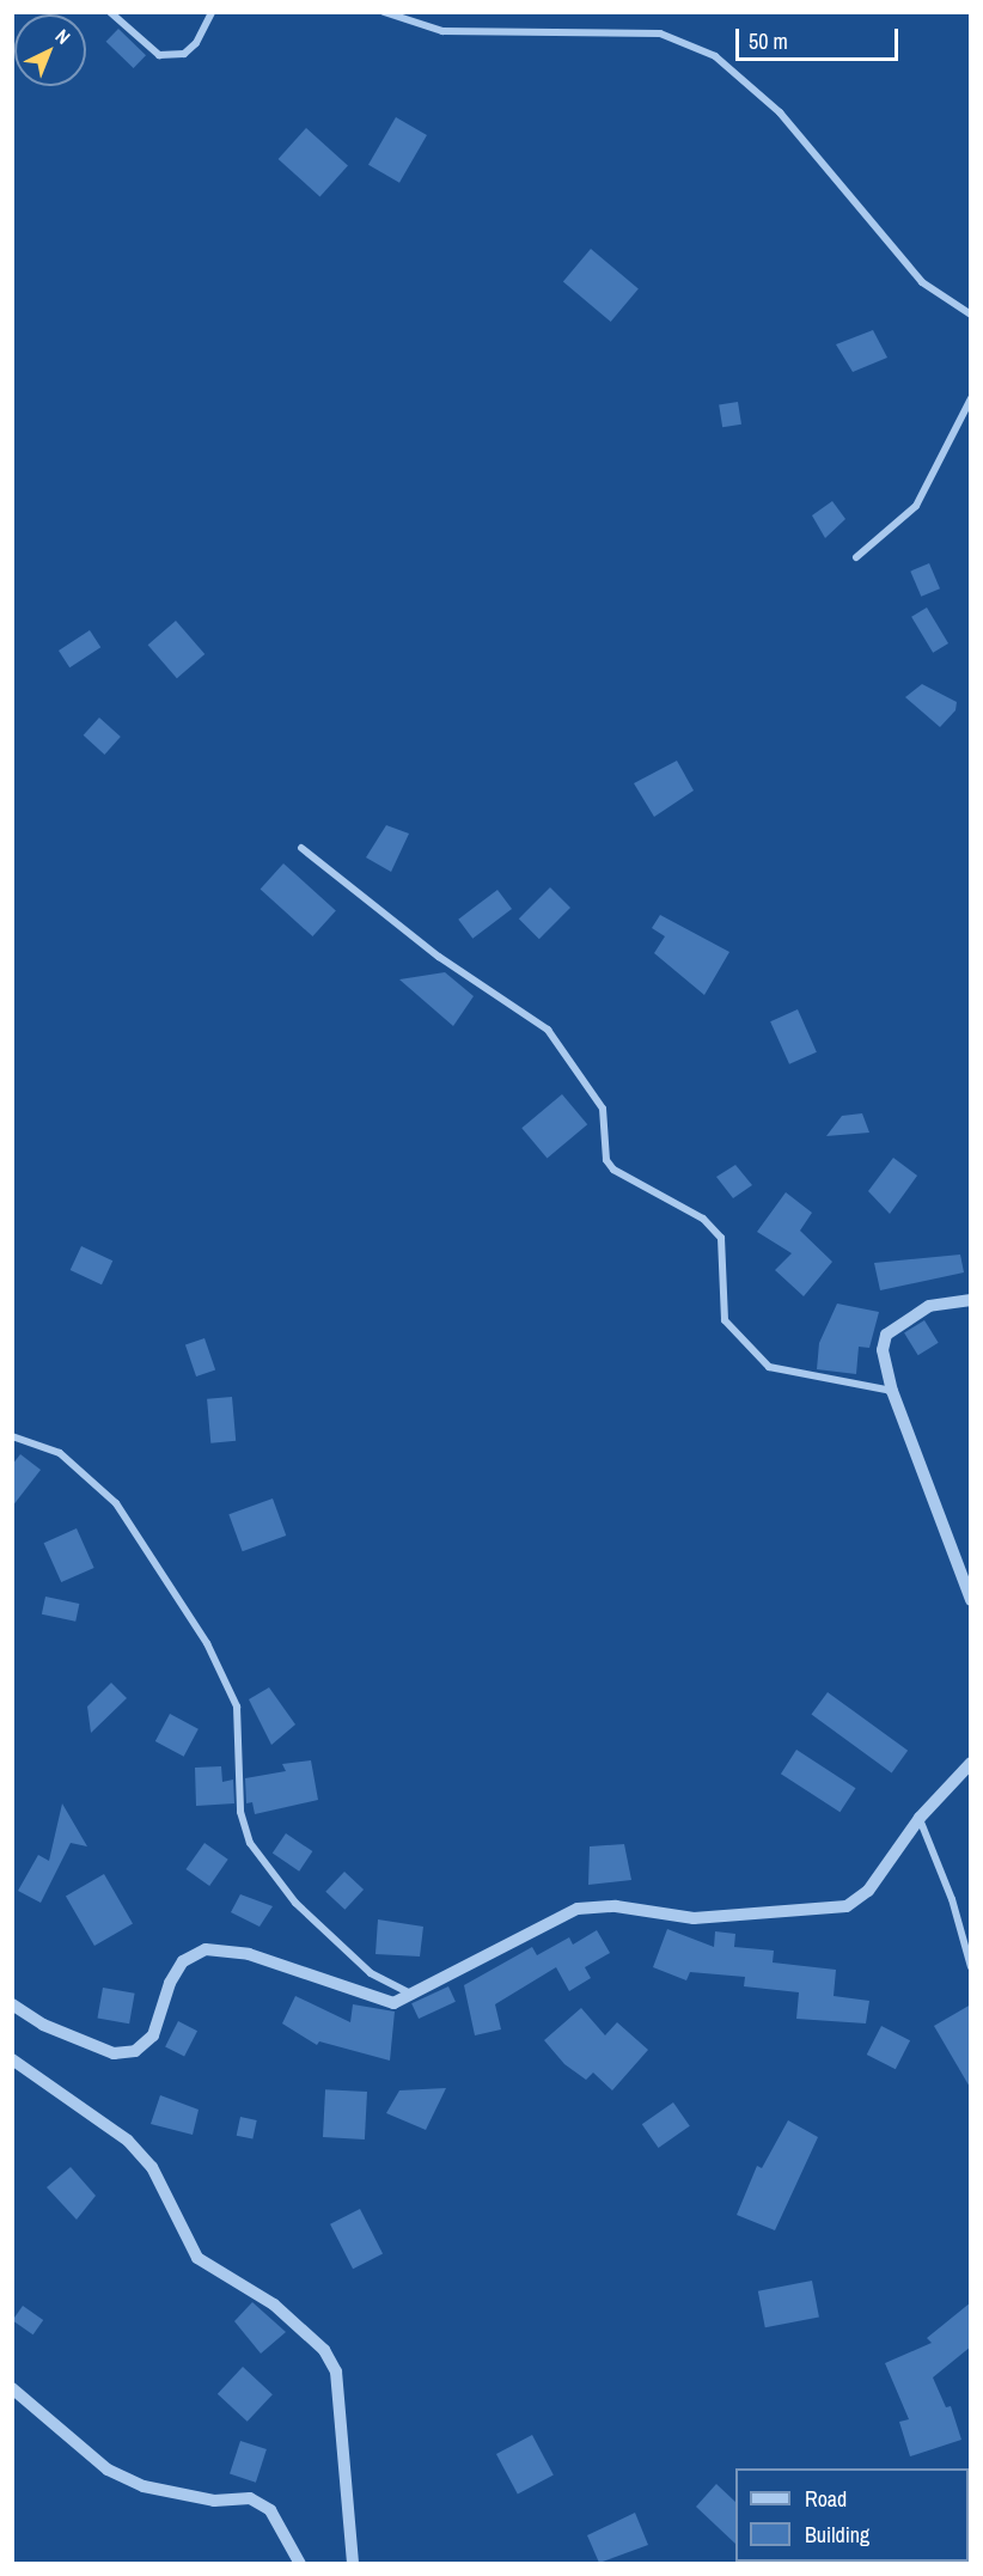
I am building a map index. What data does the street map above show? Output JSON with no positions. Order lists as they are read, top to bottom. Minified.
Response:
{"legend":["Road","Building"],"scale_bar":"50 m","north":"top right"}
